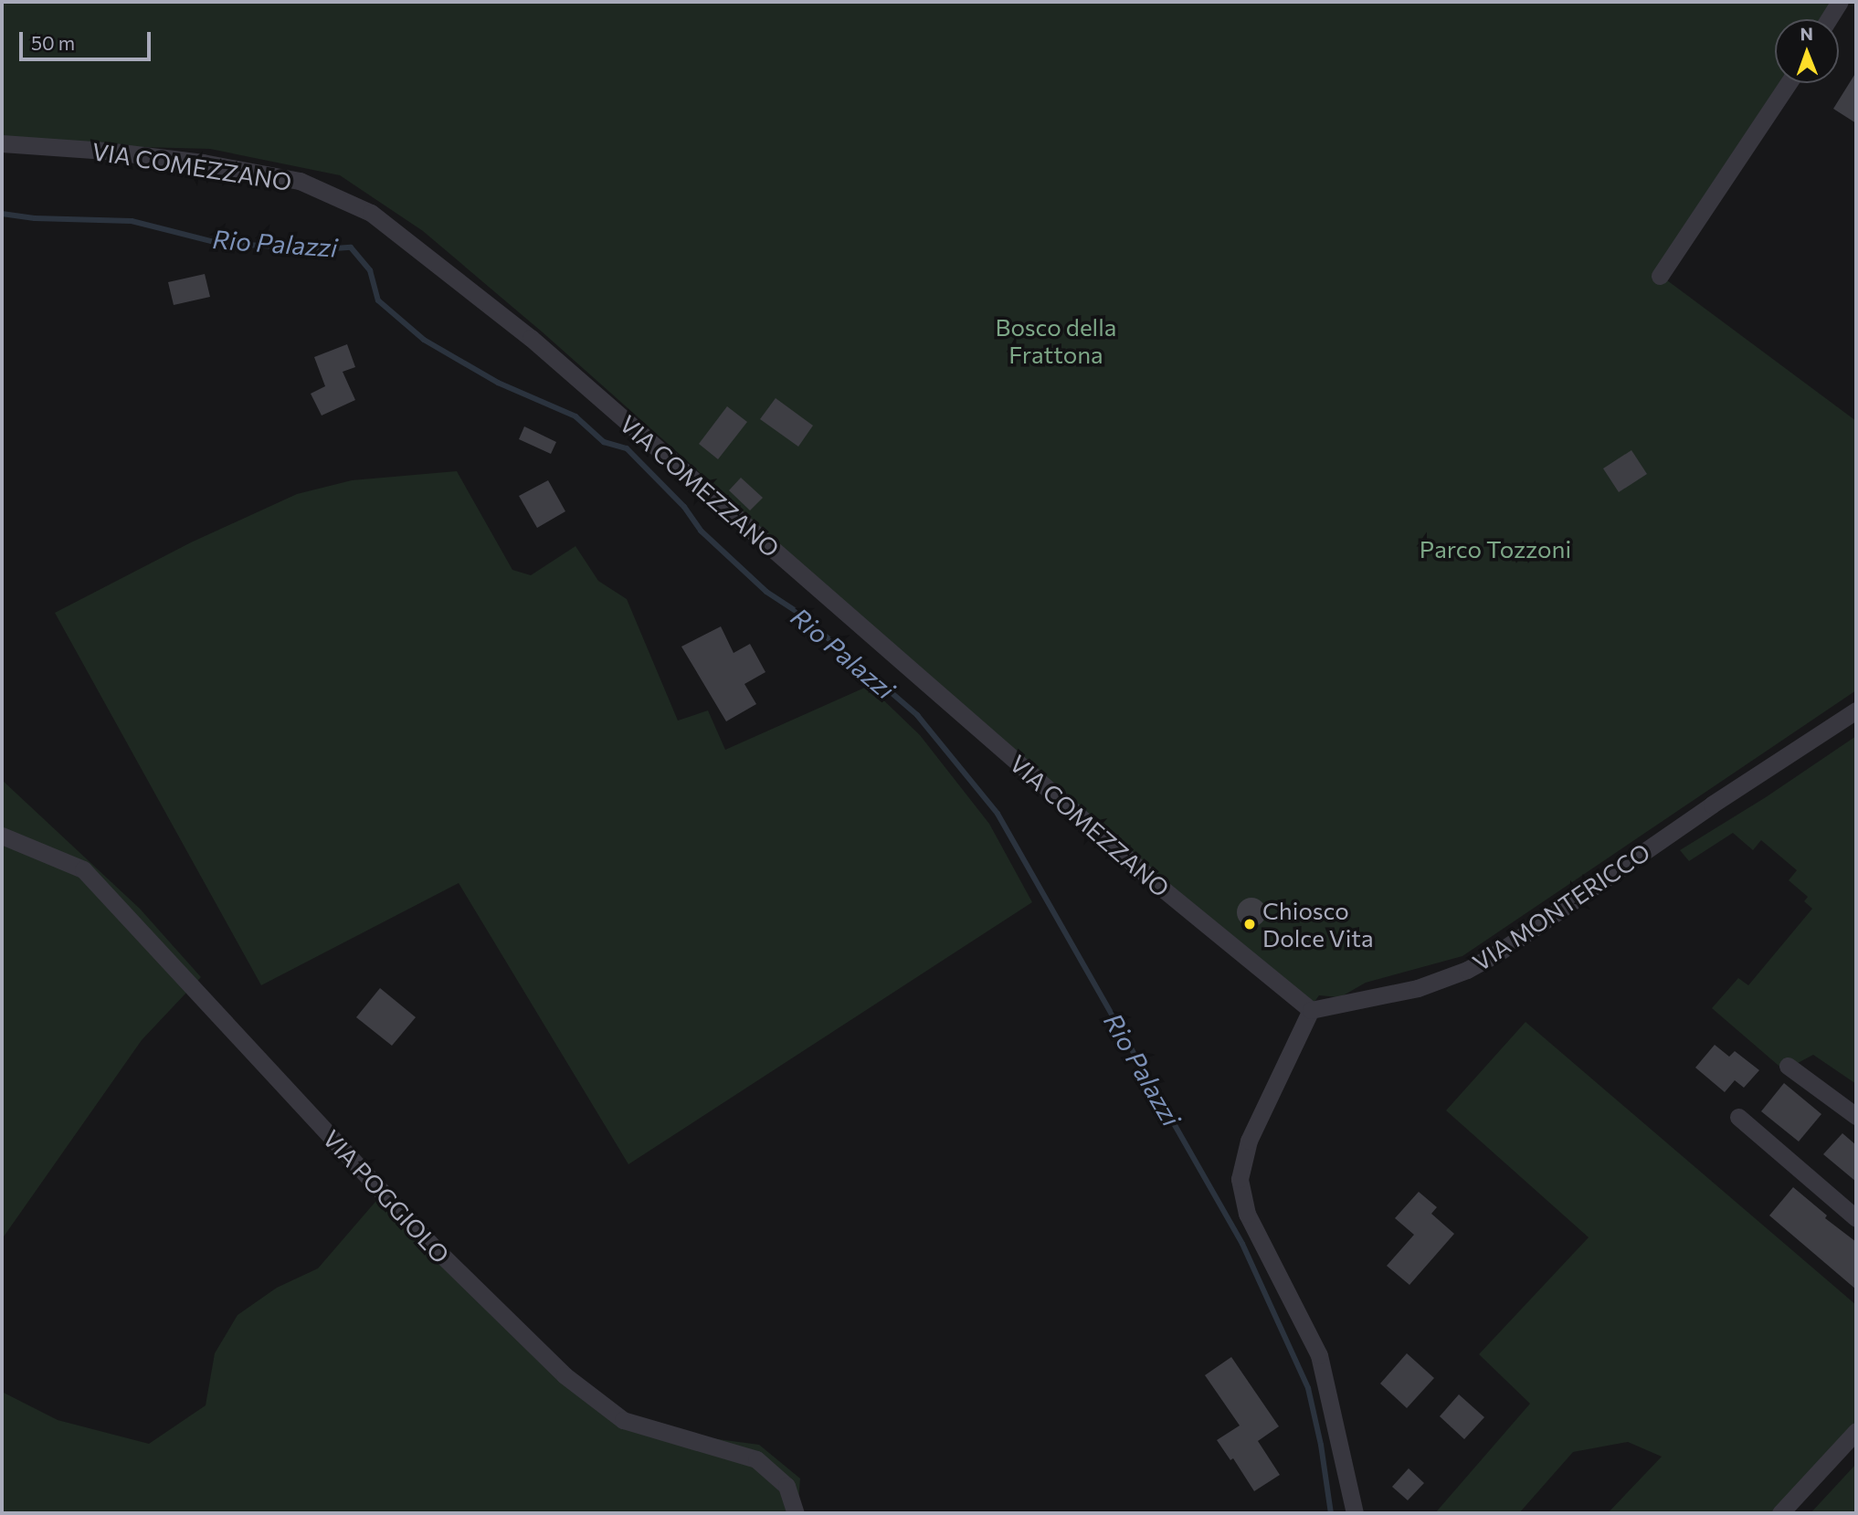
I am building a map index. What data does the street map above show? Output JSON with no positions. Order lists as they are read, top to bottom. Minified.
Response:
{"streets":{"street":["VIA COMEZZANO","VIA MONTERICCO","VIA POGGIOLO"]},"crossings":[["VIA COMEZZANO","VIA MONTERICCO"]],"water":["Rio Palazzi"],"parks":["Bosco della Frattona","Parco Tozzoni"],"places":["Chiosco Dolce Vita"],"scale_bar":"50 m","north":"top"}
